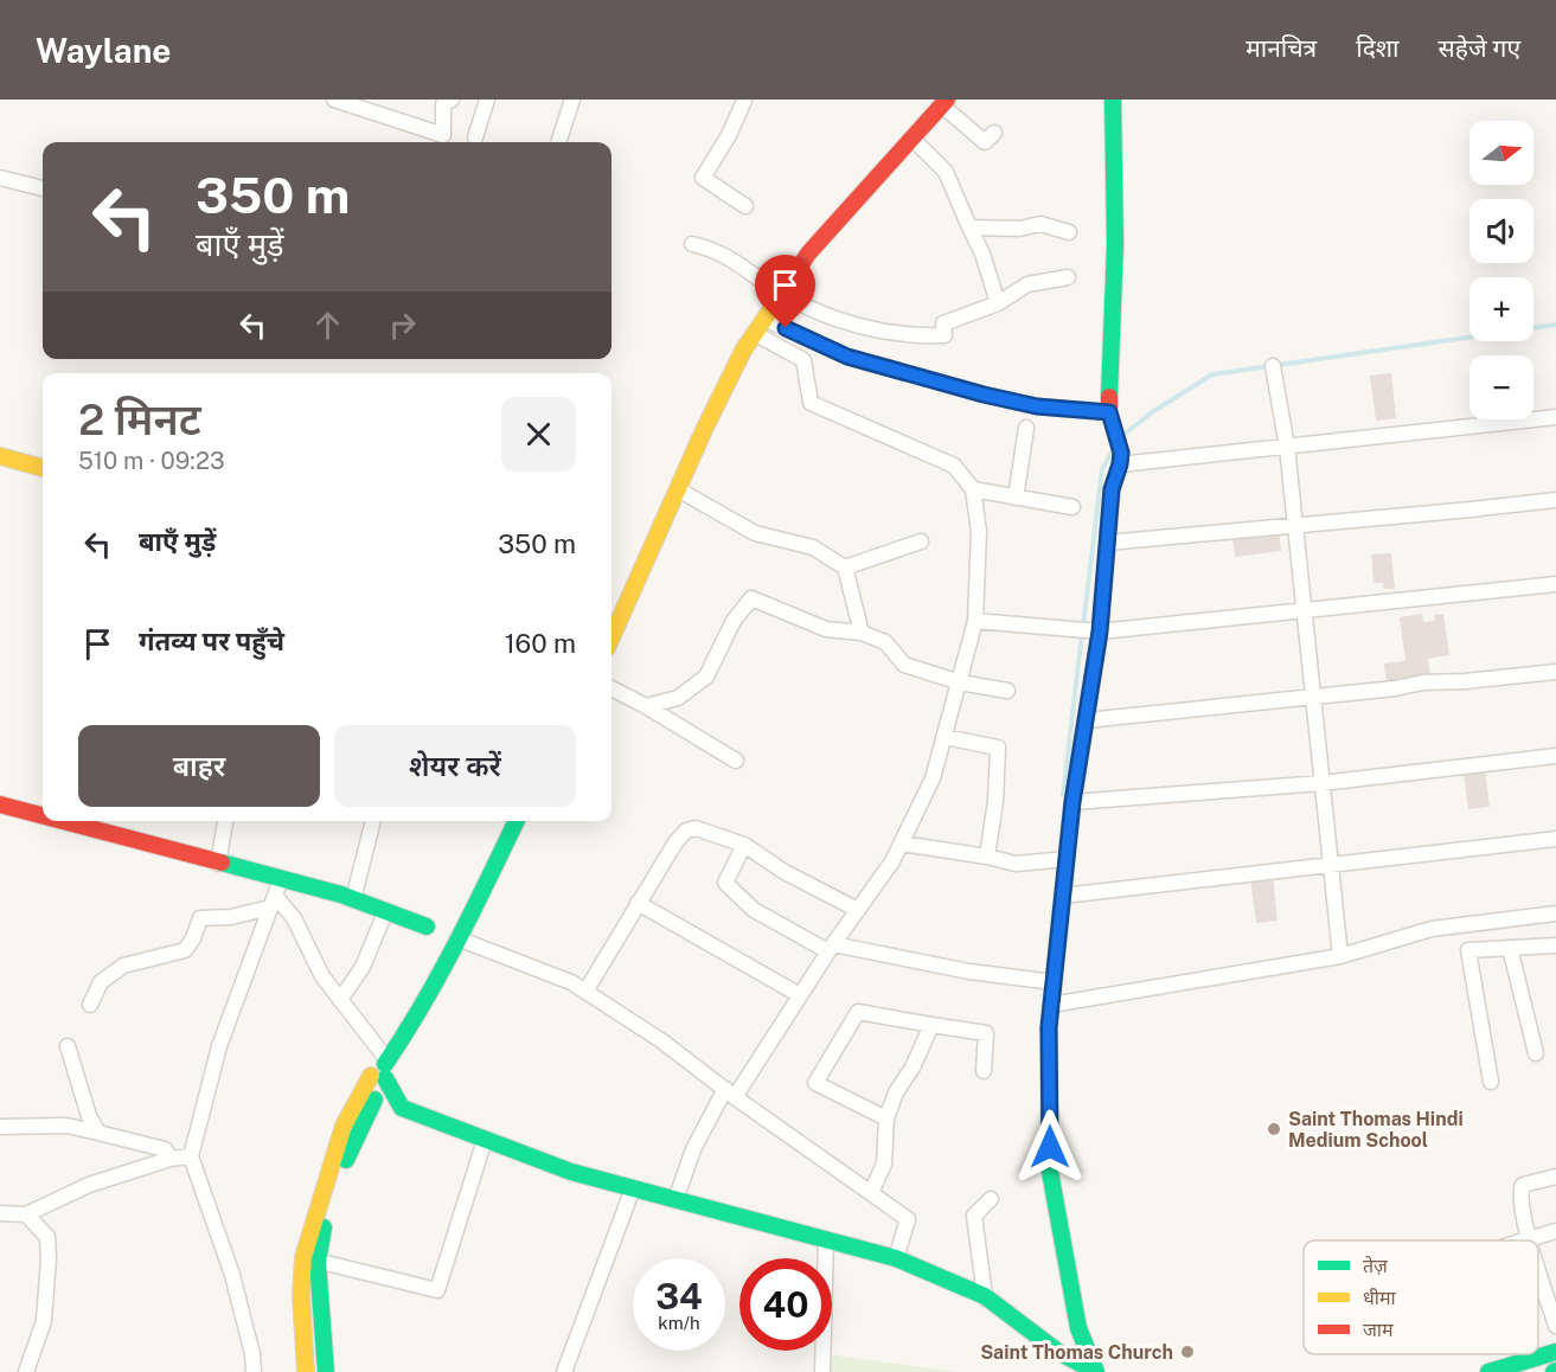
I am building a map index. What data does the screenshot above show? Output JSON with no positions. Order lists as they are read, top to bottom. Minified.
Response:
{"places":["Saint Thomas Hindi Medium School","Saint Thomas Church"],"legend":["तेज़","धीमा","जाम"],"north":"right","page":{"header":"Waylane","nav":["मानचित्र","दिशा","सहेजे गए"],"map_buttons":["+","−"],"turn":["350 m","बाएँ मुड़ें"],"heading":["2 मिनट","510 m · 09:23"],"list":[{"name":"बाएँ मुड़ें","value":"350 m"},{"name":"गंतव्य पर पहुँचे","value":"160 m"}],"buttons":["बाहर","शेयर करें"],"speed":"34 km/h","limit":"40"}}
